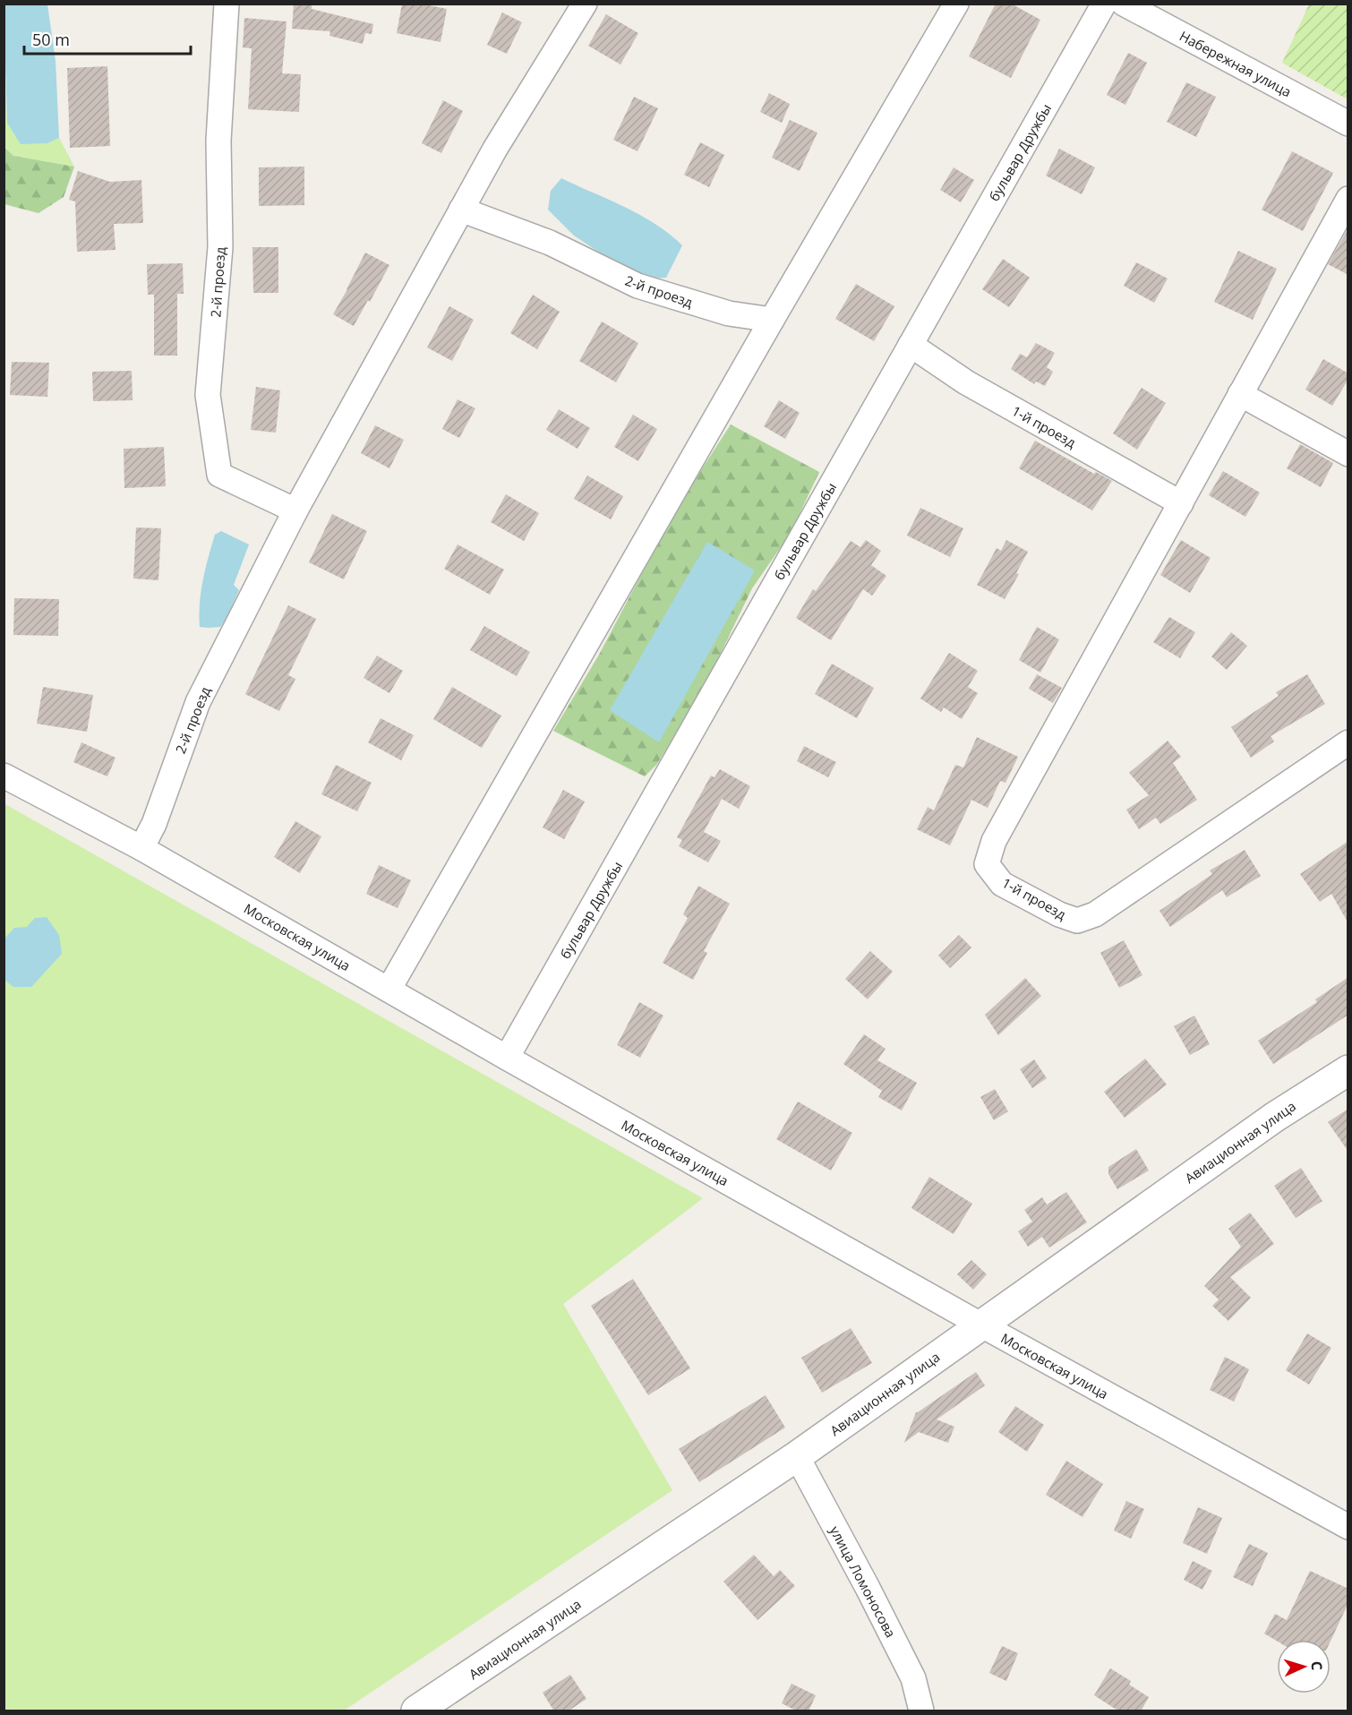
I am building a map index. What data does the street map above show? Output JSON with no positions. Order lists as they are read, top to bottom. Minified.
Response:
{"streets":{"street":["Набережная улица","бульвар Дружбы","2-й проезд","1-й проезд","Московская улица","Авиационная улица","улица Ломоносова"]},"crossings":[["бульвар Дружбы","1-й проезд"],["бульвар Дружбы","Московская улица"],["2-й проезд","Московская улица"],["Московская улица","Авиационная улица"],["Авиационная улица","улица Ломоносова"]],"scale_bar":"50 m","north":"right"}
